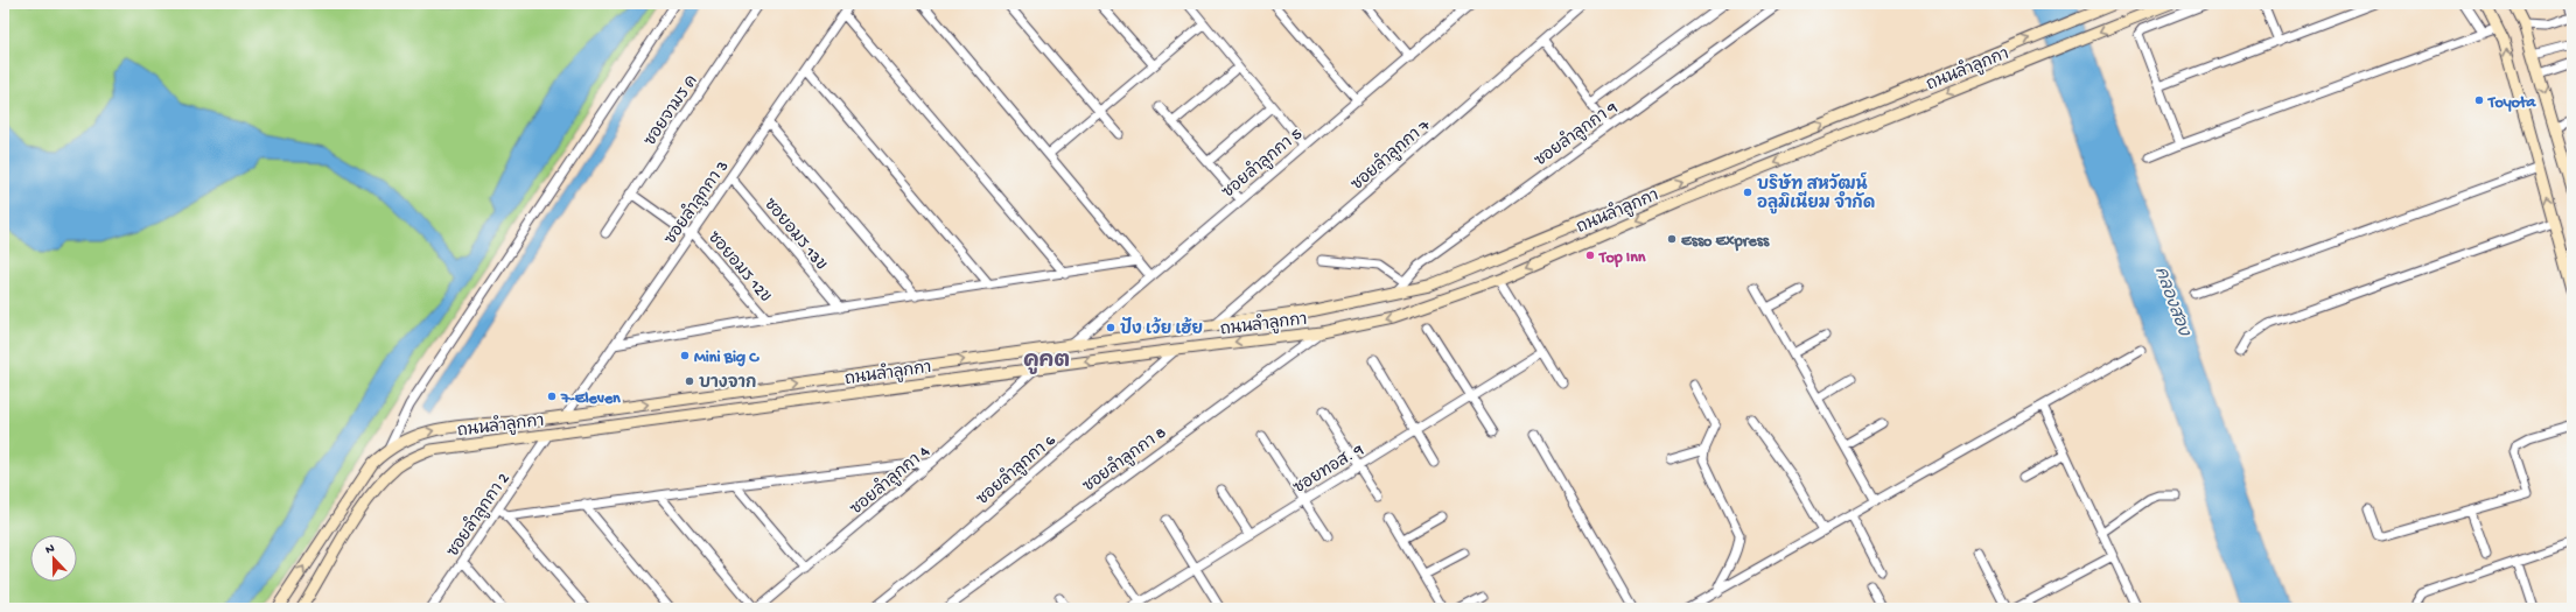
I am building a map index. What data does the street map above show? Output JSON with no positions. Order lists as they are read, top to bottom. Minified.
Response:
{"streets":{"main road":["ถนนลำลูกกา"],"street":["ซอยจามร ค","ซอยลำลูกกา 9","ซอยลำลูกกา 7","ซอยลำลูกกา 5","ซอยลำลูกกา 3","ซอยอมร 13ข","ซอยอมร 12ข","ซอยลำลูกกา 8","ซอยทอส. 9","ซอยลำลูกกา 6","ซอยลำลูกกา 4","ซอยลำลูกกา 2"]},"crossings":[["ถนนลำลูกกา","ซอยลำลูกกา 9"],["ถนนลำลูกกา","ซอยลำลูกกา 7"],["ถนนลำลูกกา","ซอยลำลูกกา 5"],["ถนนลำลูกกา","ซอยลำลูกกา 3"],["ถนนลำลูกกา","ซอยลำลูกกา 8"],["ถนนลำลูกกา","ซอยลำลูกกา 6"],["ถนนลำลูกกา","ซอยลำลูกกา 4"],["ถนนลำลูกกา","ซอยลำลูกกา 2"],["ซอยจามร ค","ซอยอมร 12ข"],["ซอยลำลูกกา 3","ซอยอมร 13ข"],["ซอยลำลูกกา 3","ซอยอมร 12ข"]],"districts":["คูคต"],"water":["คลองสอง"],"places":["Toyota","บริษัท สหวัฒน์ อลูมิเนียม จำกัด","Esso Express","Top Inn","ปัง เว้ย เฮ้ย","Mini Big C","บางจาก","7-Eleven"],"north":"top"}
